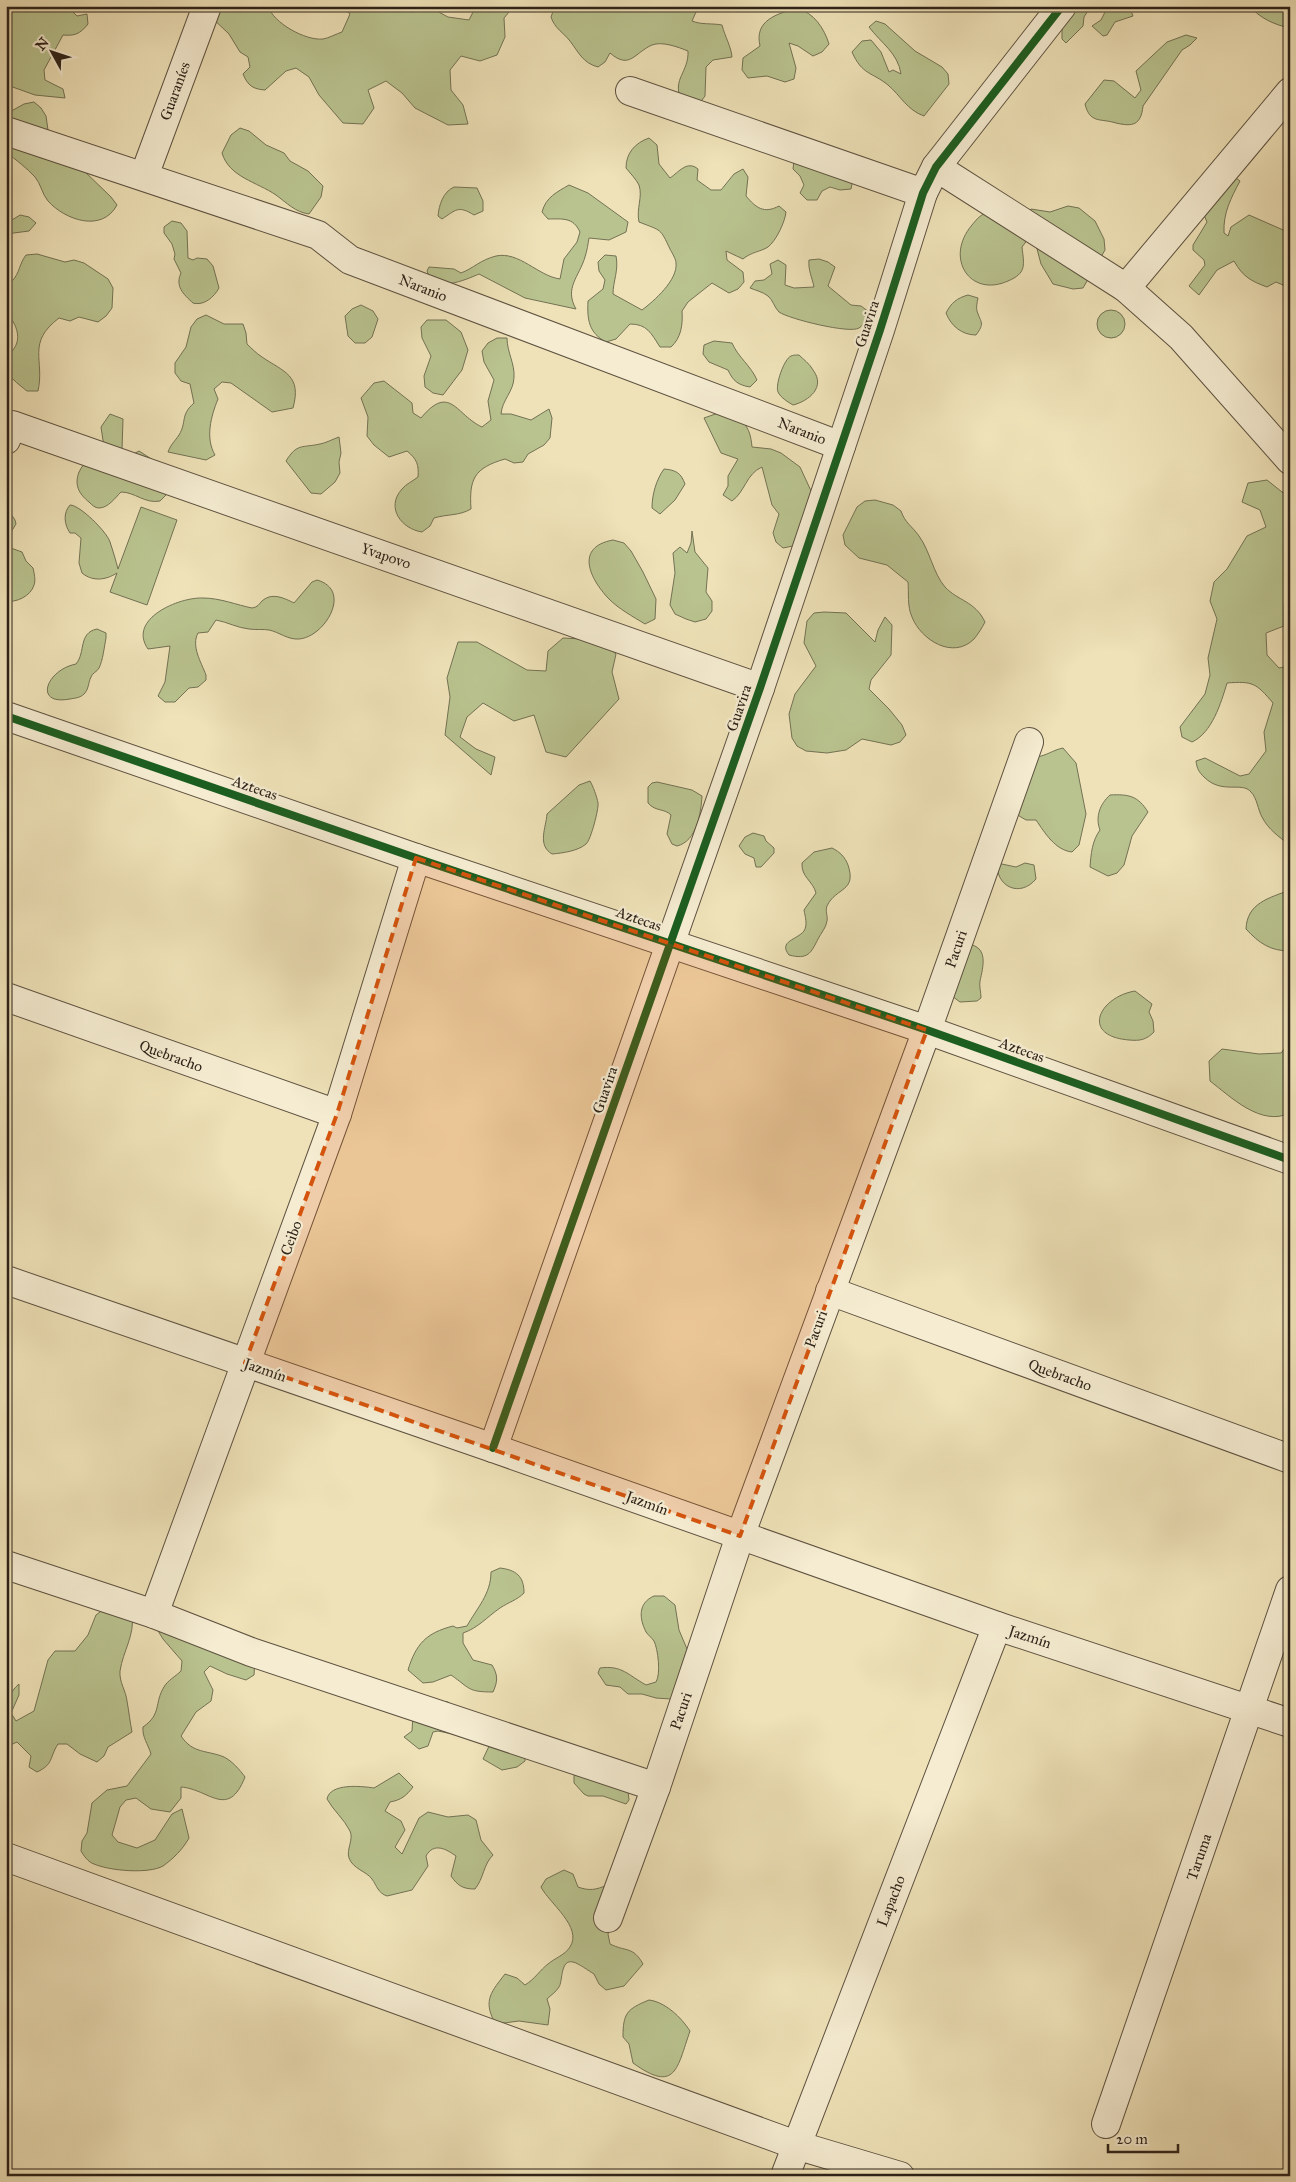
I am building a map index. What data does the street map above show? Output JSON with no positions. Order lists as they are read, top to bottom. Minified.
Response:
{"streets":{"street":["Guaraníes","Naranio","Guavira","Yvapovo","Aztecas","Pacuri","Quebracho","Ceibo","Jazmín","Taruma","Lapacho"]},"crossings":[["Guaraníes","Naranio"],["Naranio","Guavira"],["Guavira","Yvapovo"],["Guavira","Aztecas"],["Guavira","Jazmín"],["Aztecas","Pacuri"],["Aztecas","Ceibo"],["Pacuri","Quebracho"],["Pacuri","Jazmín"],["Quebracho","Ceibo"],["Ceibo","Jazmín"],["Jazmín","Taruma"],["Jazmín","Lapacho"]],"scale_bar":"20 m","north":"top left"}
